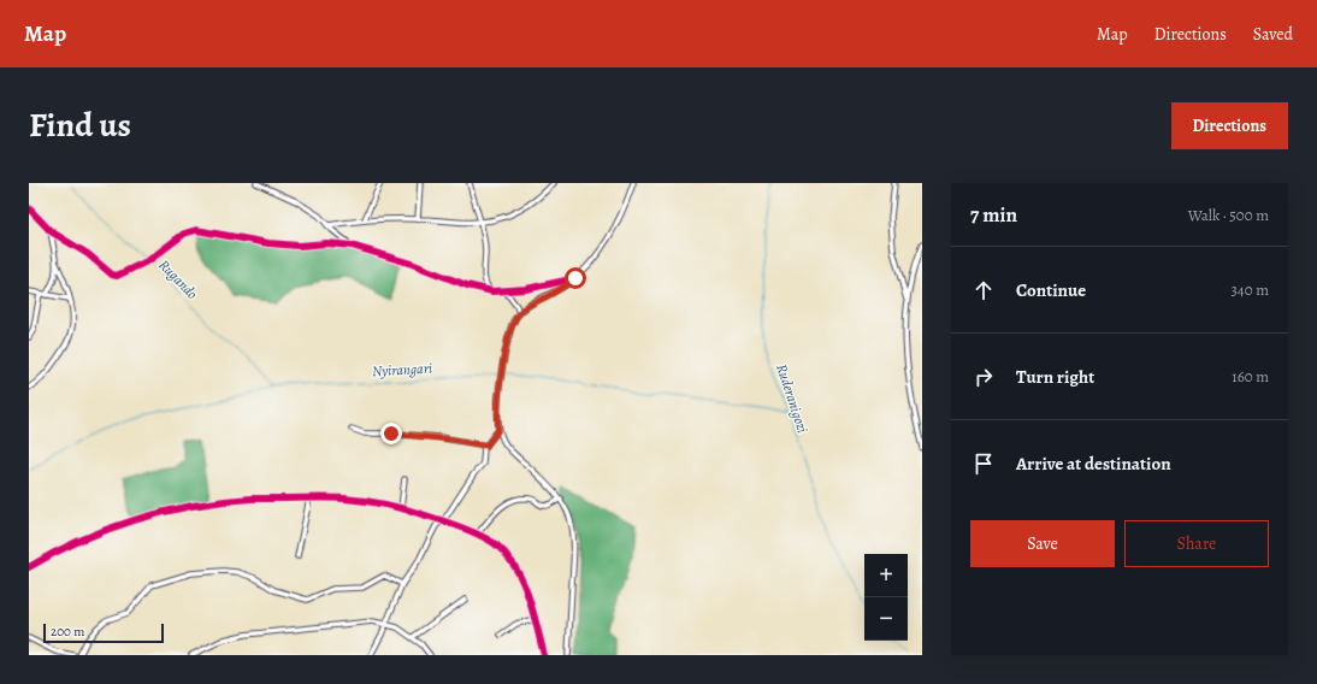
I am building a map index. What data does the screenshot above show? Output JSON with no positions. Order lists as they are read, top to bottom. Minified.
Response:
{"water":["Rugando","Nyirangari","Ruderanigozi"],"scale_bar":"200 m","page":{"header":"Map","nav":["Map","Directions","Saved"],"title":"Find us","buttons":["Directions",["Save","Share"]],"heading":["7 min","Walk · 500 m"],"list":[["Continue","340 m"],["Turn right","160 m"],"Arrive at destination"],"map_buttons":["+","−"],"scale":"200 m"}}
